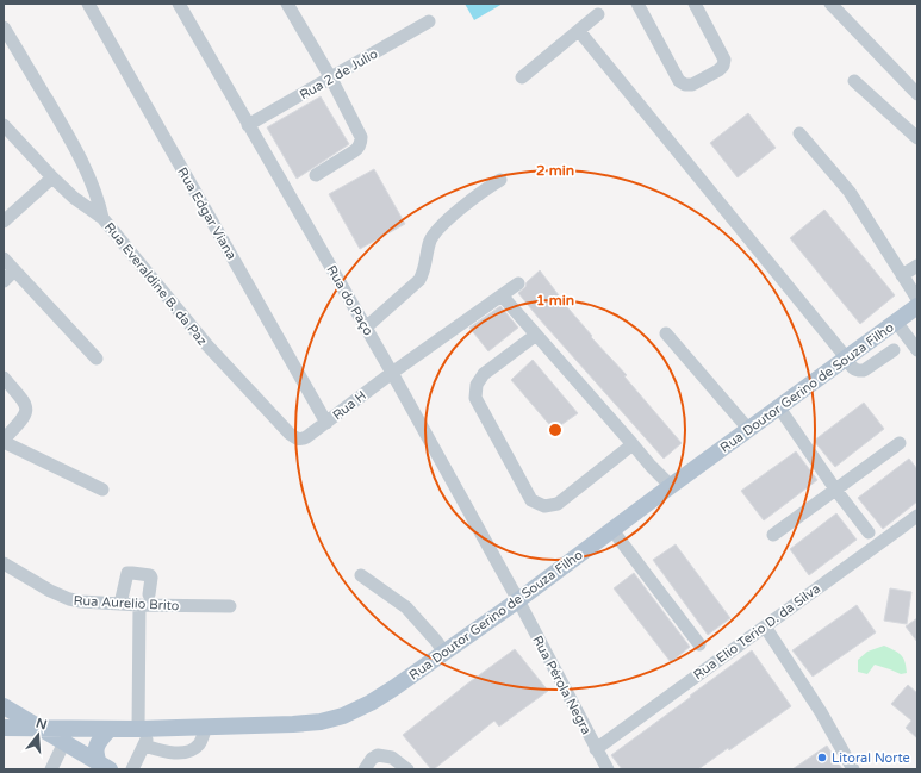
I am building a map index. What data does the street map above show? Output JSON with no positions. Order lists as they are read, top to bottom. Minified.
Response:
{"streets":{"main road":["Rua Doutor Gerino de Souza Filho"],"street":["Rua 2 de Julio","Rua Edgar Viana","Rua Everaldine B. da Paz","Rua do Paço","Rua H","Rua Aurelio Brito","Rua Elio Terio D. da Silva","Rua Pérola Negra"]},"crossings":[["Rua 2 de Julio","Rua do Paço"],["Rua Edgar Viana","Rua H"],["Rua Everaldine B. da Paz","Rua H"],["Rua do Paço","Rua Doutor Gerino de Souza Filho"],["Rua do Paço","Rua H"],["Rua do Paço","Rua Pérola Negra"],["Rua Doutor Gerino de Souza Filho","Rua Pérola Negra"],["Rua Elio Terio D. da Silva","Rua Pérola Negra"]],"places":["Litoral Norte"],"north":"top","rings":["2 min","1 min"]}
